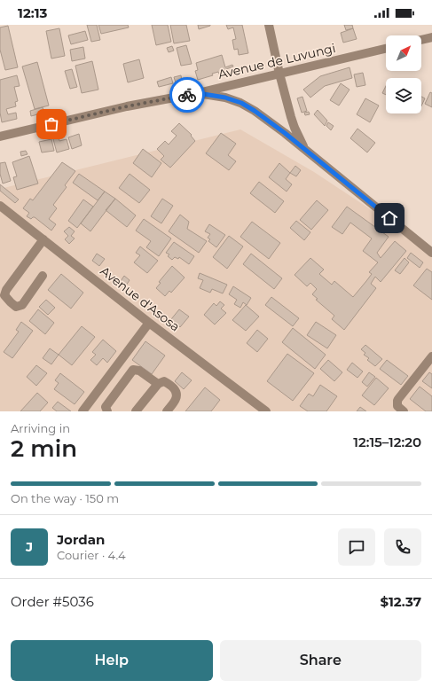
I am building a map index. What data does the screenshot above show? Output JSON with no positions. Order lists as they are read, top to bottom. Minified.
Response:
{"streets":{"street":["Avenue de Luvungi","Avenue d'Asosa"]},"north":"top right","page":{"status":"12:13","heading":["2 min","Arriving in","12:15–12:20"],"panel":["Jordan","Courier · 4.4","Order #5036","$12.37"],"bar":"On the way · 150 m","round":"J","buttons":["Help","Share"]}}
